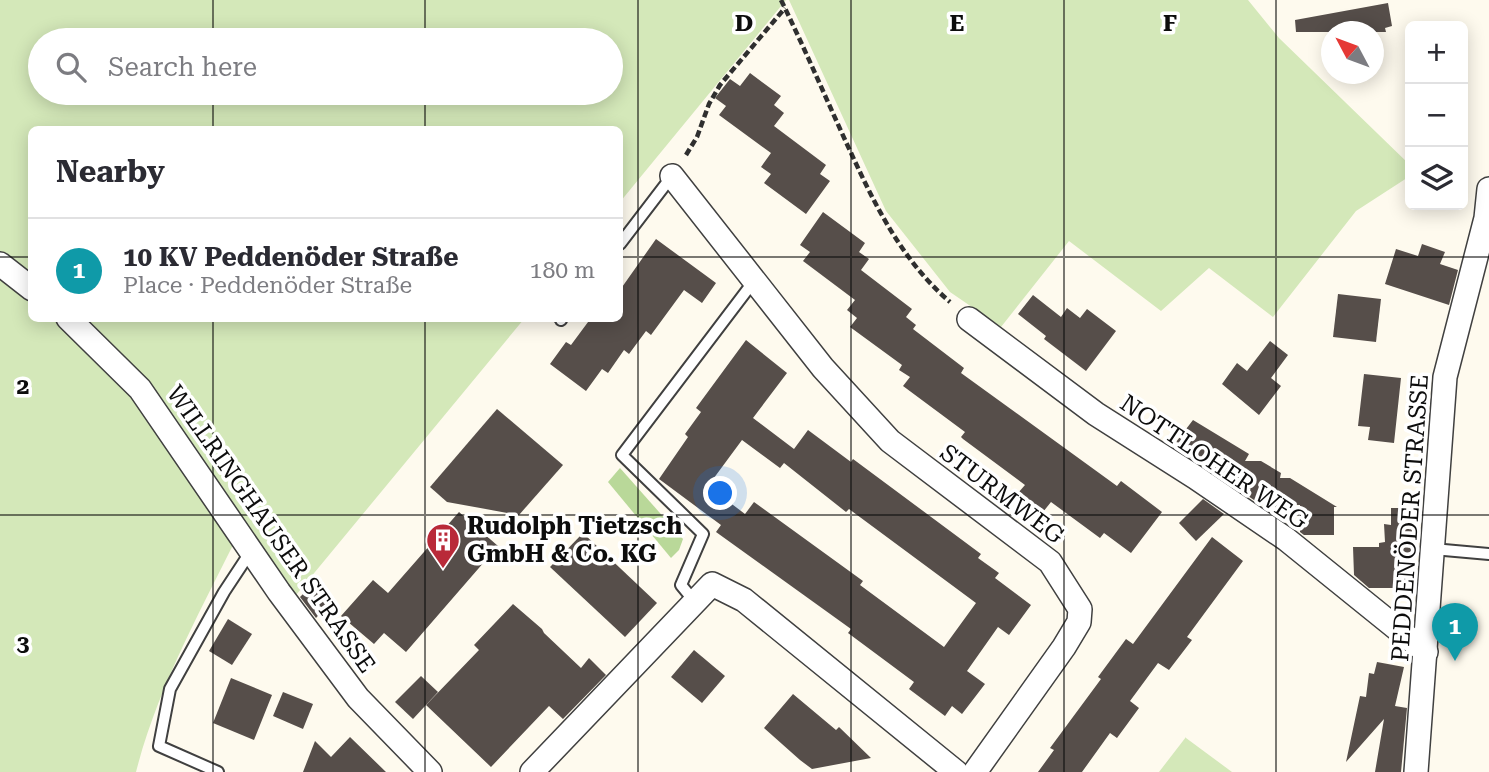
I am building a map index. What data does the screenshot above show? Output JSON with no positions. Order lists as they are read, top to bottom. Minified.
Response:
{"streets":{"street":["NOTTLOHER WEG","STURMWEG","PEDDENÖDER STRASSE","WILLRINGHAUSER STRASSE"]},"crossings":[["NOTTLOHER WEG","PEDDENÖDER STRASSE"]],"places":{"building":["Rudolph Tietzsch GmbH & Co. KG"]},"north":"top left","page":{"map_buttons":["+","−"],"search":"Search here","heading":"Nearby","list":[{"mark":"1","name":"10 KV Peddenöder Straße","note":"Place · Peddenöder Straße","value":"180 m"}],"pins":"1"},"grid":{"columns":["D","E","F"],"rows":["2","3"]}}
